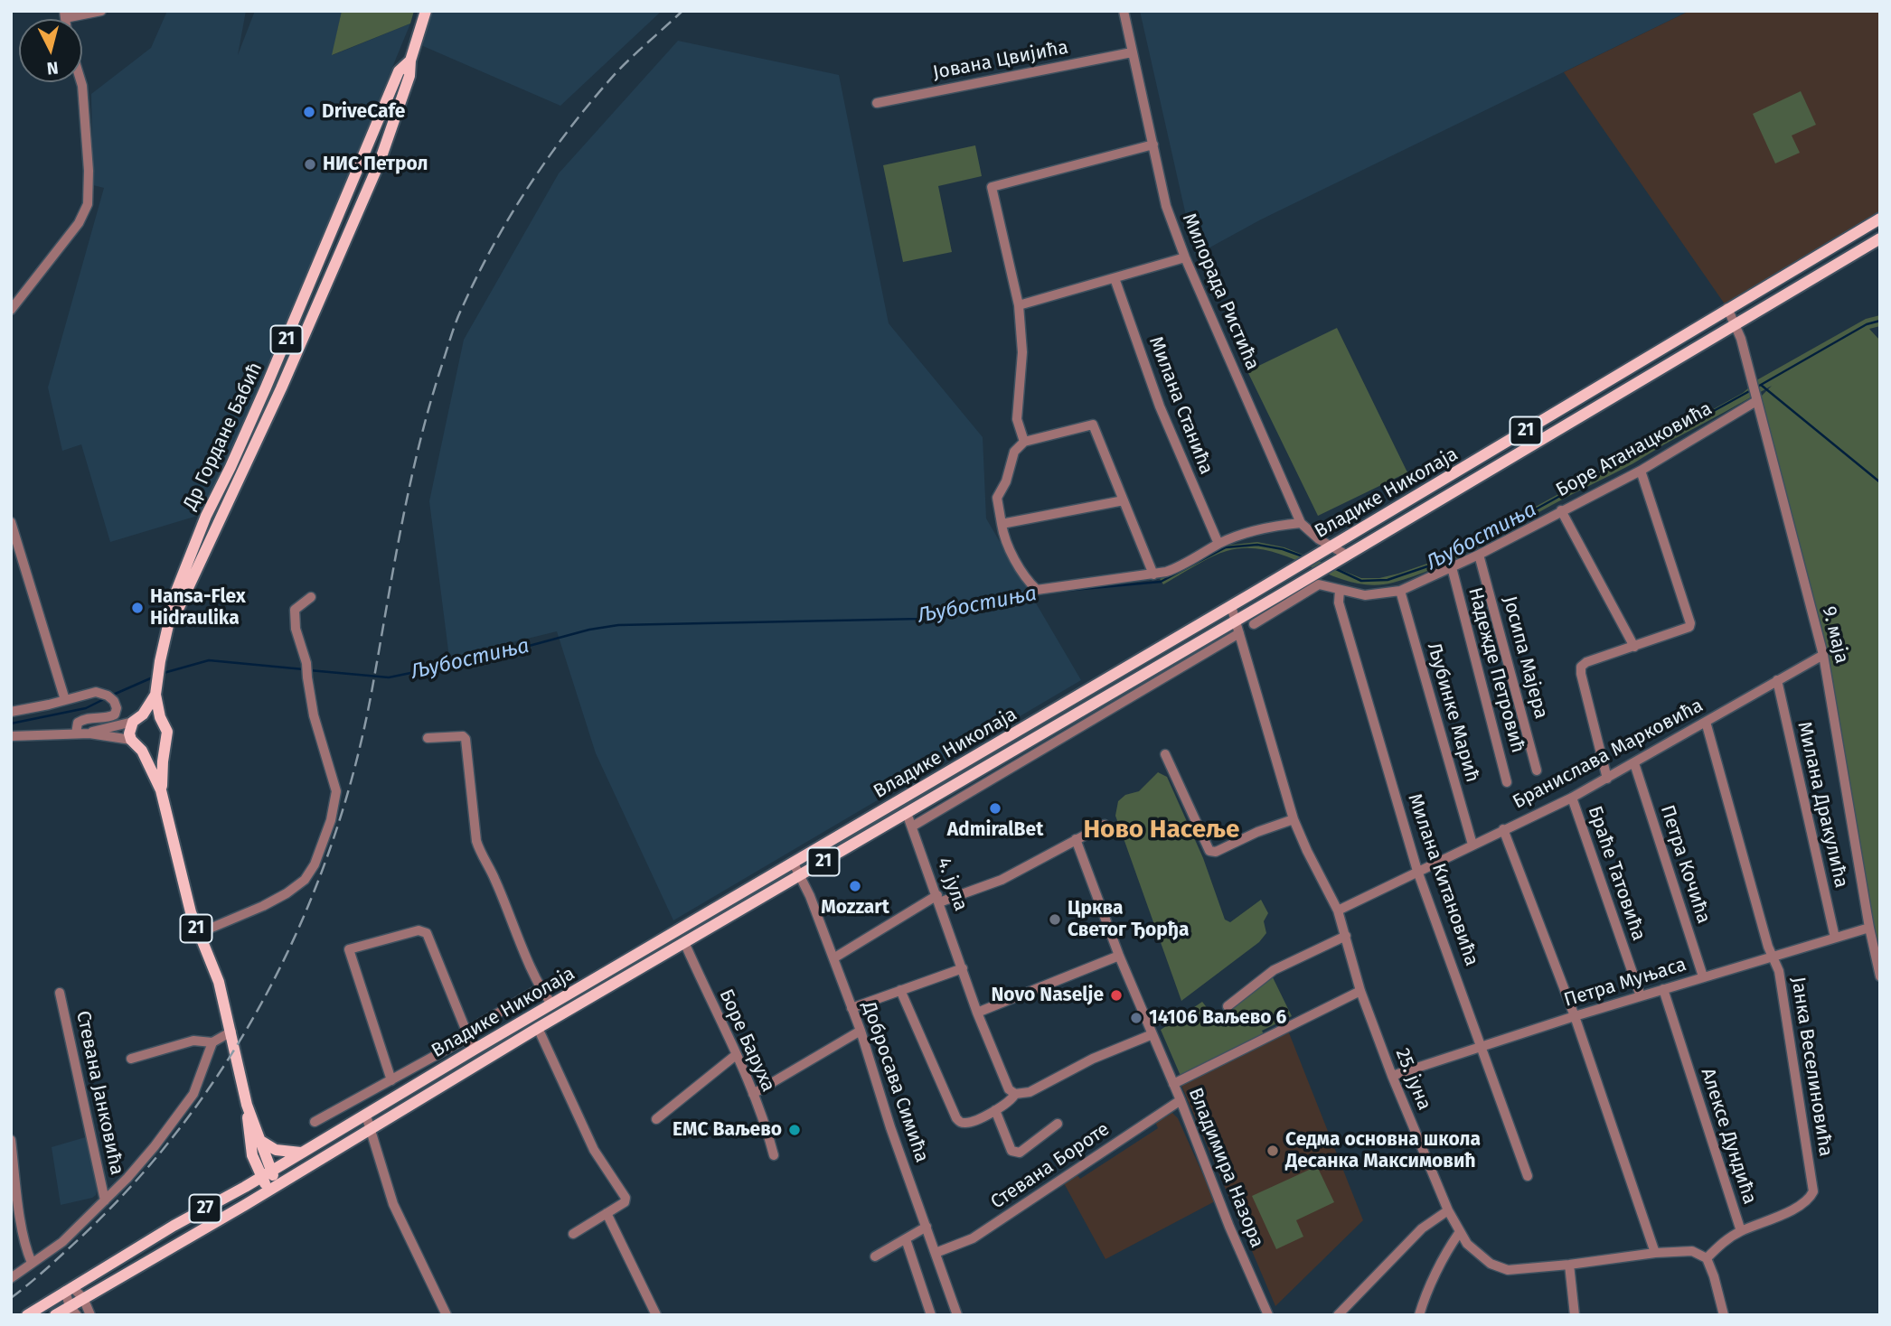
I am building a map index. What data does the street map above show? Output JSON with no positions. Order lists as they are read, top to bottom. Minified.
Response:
{"streets":{"main road":["21","Др Гордане Бабић","Владике Николаја","27"],"street":["Јована Цвијића","Милорада Ристића","Милана Станића","Боре Атанацковића","9. маја","Јосипа Мајера","Надежде Петровић","Љубинке Марић","Бранислава Марковића","Милана Дракулића","Петра Кочића","Браће Татовића","Милана Китановића","4. јула","Петра Муњаса","Боре Баруха","Јанка Веселиновића","25. јуна","Добросава Симића","Стевана Јанковића","Алексе Дундића","Стевана Бороте","Владимира Назора"]},"crossings":[["Јована Цвијића","Милорада Ристића"],["Милорада Ристића","Владике Николаја"],["21","Др Гордане Бабић"],["21","Владике Николаја"],["Боре Атанацковића","9. маја"],["Боре Атанацковића","Јосипа Мајера"],["Боре Атанацковића","Надежде Петровић"],["Боре Атанацковића","Љубинке Марић"],["Боре Атанацковића","Милана Китановића"],["Владике Николаја","9. маја"],["Владике Николаја","4. јула"],["Владике Николаја","Боре Баруха"],["Владике Николаја","25. јуна"],["Владике Николаја","Добросава Симића"],["9. маја","Бранислава Марковића"],["9. маја","Петра Муњаса"],["Љубинке Марић","Бранислава Марковића"],["Бранислава Марковића","Милана Дракулића"],["Бранислава Марковића","Петра Кочића"],["Бранислава Марковића","Браће Татовића"],["Бранислава Марковића","Милана Китановића"],["Бранислава Марковића","Јанка Веселиновића"],["Бранислава Марковића","25. јуна"],["Милана Дракулића","Петра Муњаса"],["Петра Кочића","Петра Муњаса"],["Браће Татовића","Петра Муњаса"],["Милана Китановића","Петра Муњаса"],["Петра Муњаса","Јанка Веселиновића"],["Петра Муњаса","25. јуна"],["Петра Муњаса","Алексе Дундића"],["Јанка Веселиновића","Алексе Дундића"],["25. јуна","Алексе Дундића"],["Добросава Симића","Стевана Бороте"],["Стевана Бороте","Владимира Назора"]],"districts":["Ново Насеље"],"water":["Љубостиња"],"places":["DriveCafe","НИС Петрол","Hansa-Flex Hidraulika","AdmiralBet","Mozzart","Црква Светог Ђорђа","Novo Naselje","14106 Ваљево 6","ЕМС Ваљево","Седма основна школа Десанка Максимовић"],"north":"bottom"}
